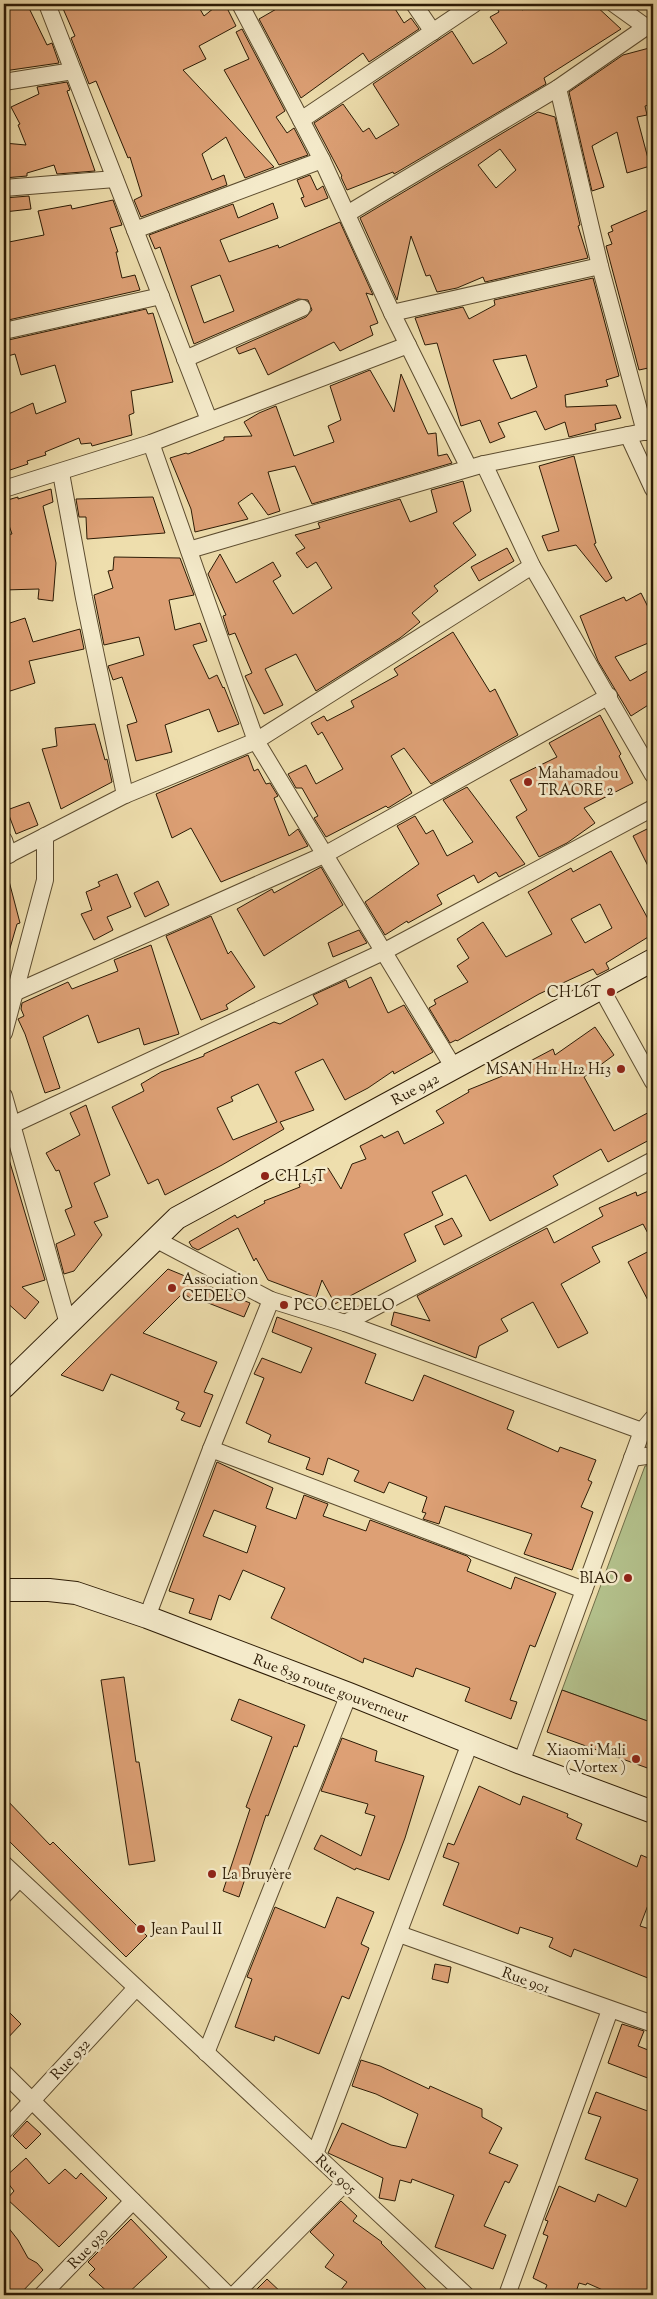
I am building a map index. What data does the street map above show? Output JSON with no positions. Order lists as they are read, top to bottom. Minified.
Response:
{"streets":{"street":["Rue 942","Rue 839 route gouverneur","Rue 901","Rue 932","Rue 905","Rue 930"]},"crossings":[["Rue 932","Rue 905"]],"places":["Mahamadou TRAORE 2","CH L6T","MSAN H11 H12 H13","CH L5T","Association CEDELO","PCO CEDELO","BIAO","Xiaomi Mali ( Vortex )","La Bruyère","Jean Paul II"]}
